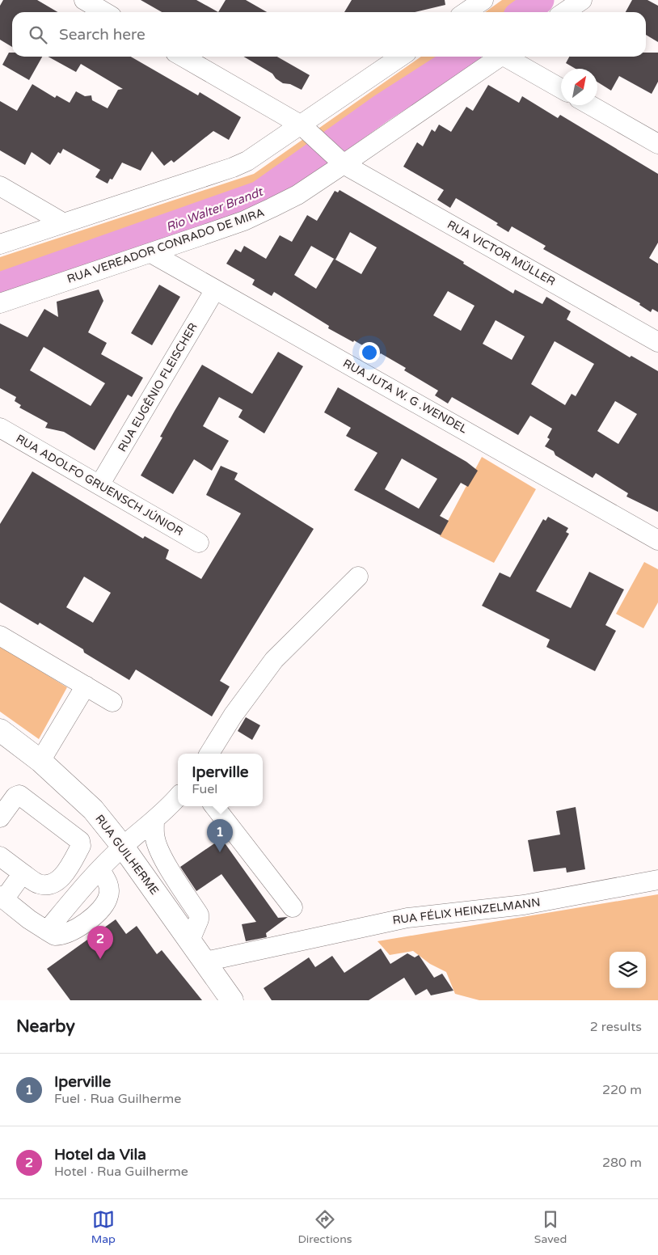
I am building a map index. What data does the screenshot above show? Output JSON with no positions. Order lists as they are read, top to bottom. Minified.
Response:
{"streets":{"main road":["RUA GUILHERME"],"street":["RUA VEREADOR CONRADO DE MIRA","RUA VICTOR MÜLLER","RUA EUGÊNIO FLEISCHER","RUA JUTA W. G .WENDEL","RUA ADOLFO GRUENSCH JÚNIOR","RUA FÉLIX HEINZELMANN"]},"crossings":[["RUA VEREADOR CONRADO DE MIRA","RUA VICTOR MÜLLER"],["RUA VEREADOR CONRADO DE MIRA","RUA JUTA W. G .WENDEL"],["RUA EUGÊNIO FLEISCHER","RUA JUTA W. G .WENDEL"],["RUA EUGÊNIO FLEISCHER","RUA ADOLFO GRUENSCH JÚNIOR"],["RUA GUILHERME","RUA FÉLIX HEINZELMANN"]],"water":["Rio Walter Brandt"],"north":"top right","page":{"search":"Search here","popup":["Iperville","Fuel"],"pins":["1","2"],"heading":["Nearby","2 results"],"list":[{"mark":"1","name":"Iperville","note":"Fuel · Rua Guilherme","value":"220 m"},{"mark":"2","name":"Hotel da Vila","note":"Hotel · Rua Guilherme","value":"280 m"}],"nav":["Map","Directions","Saved"]}}
